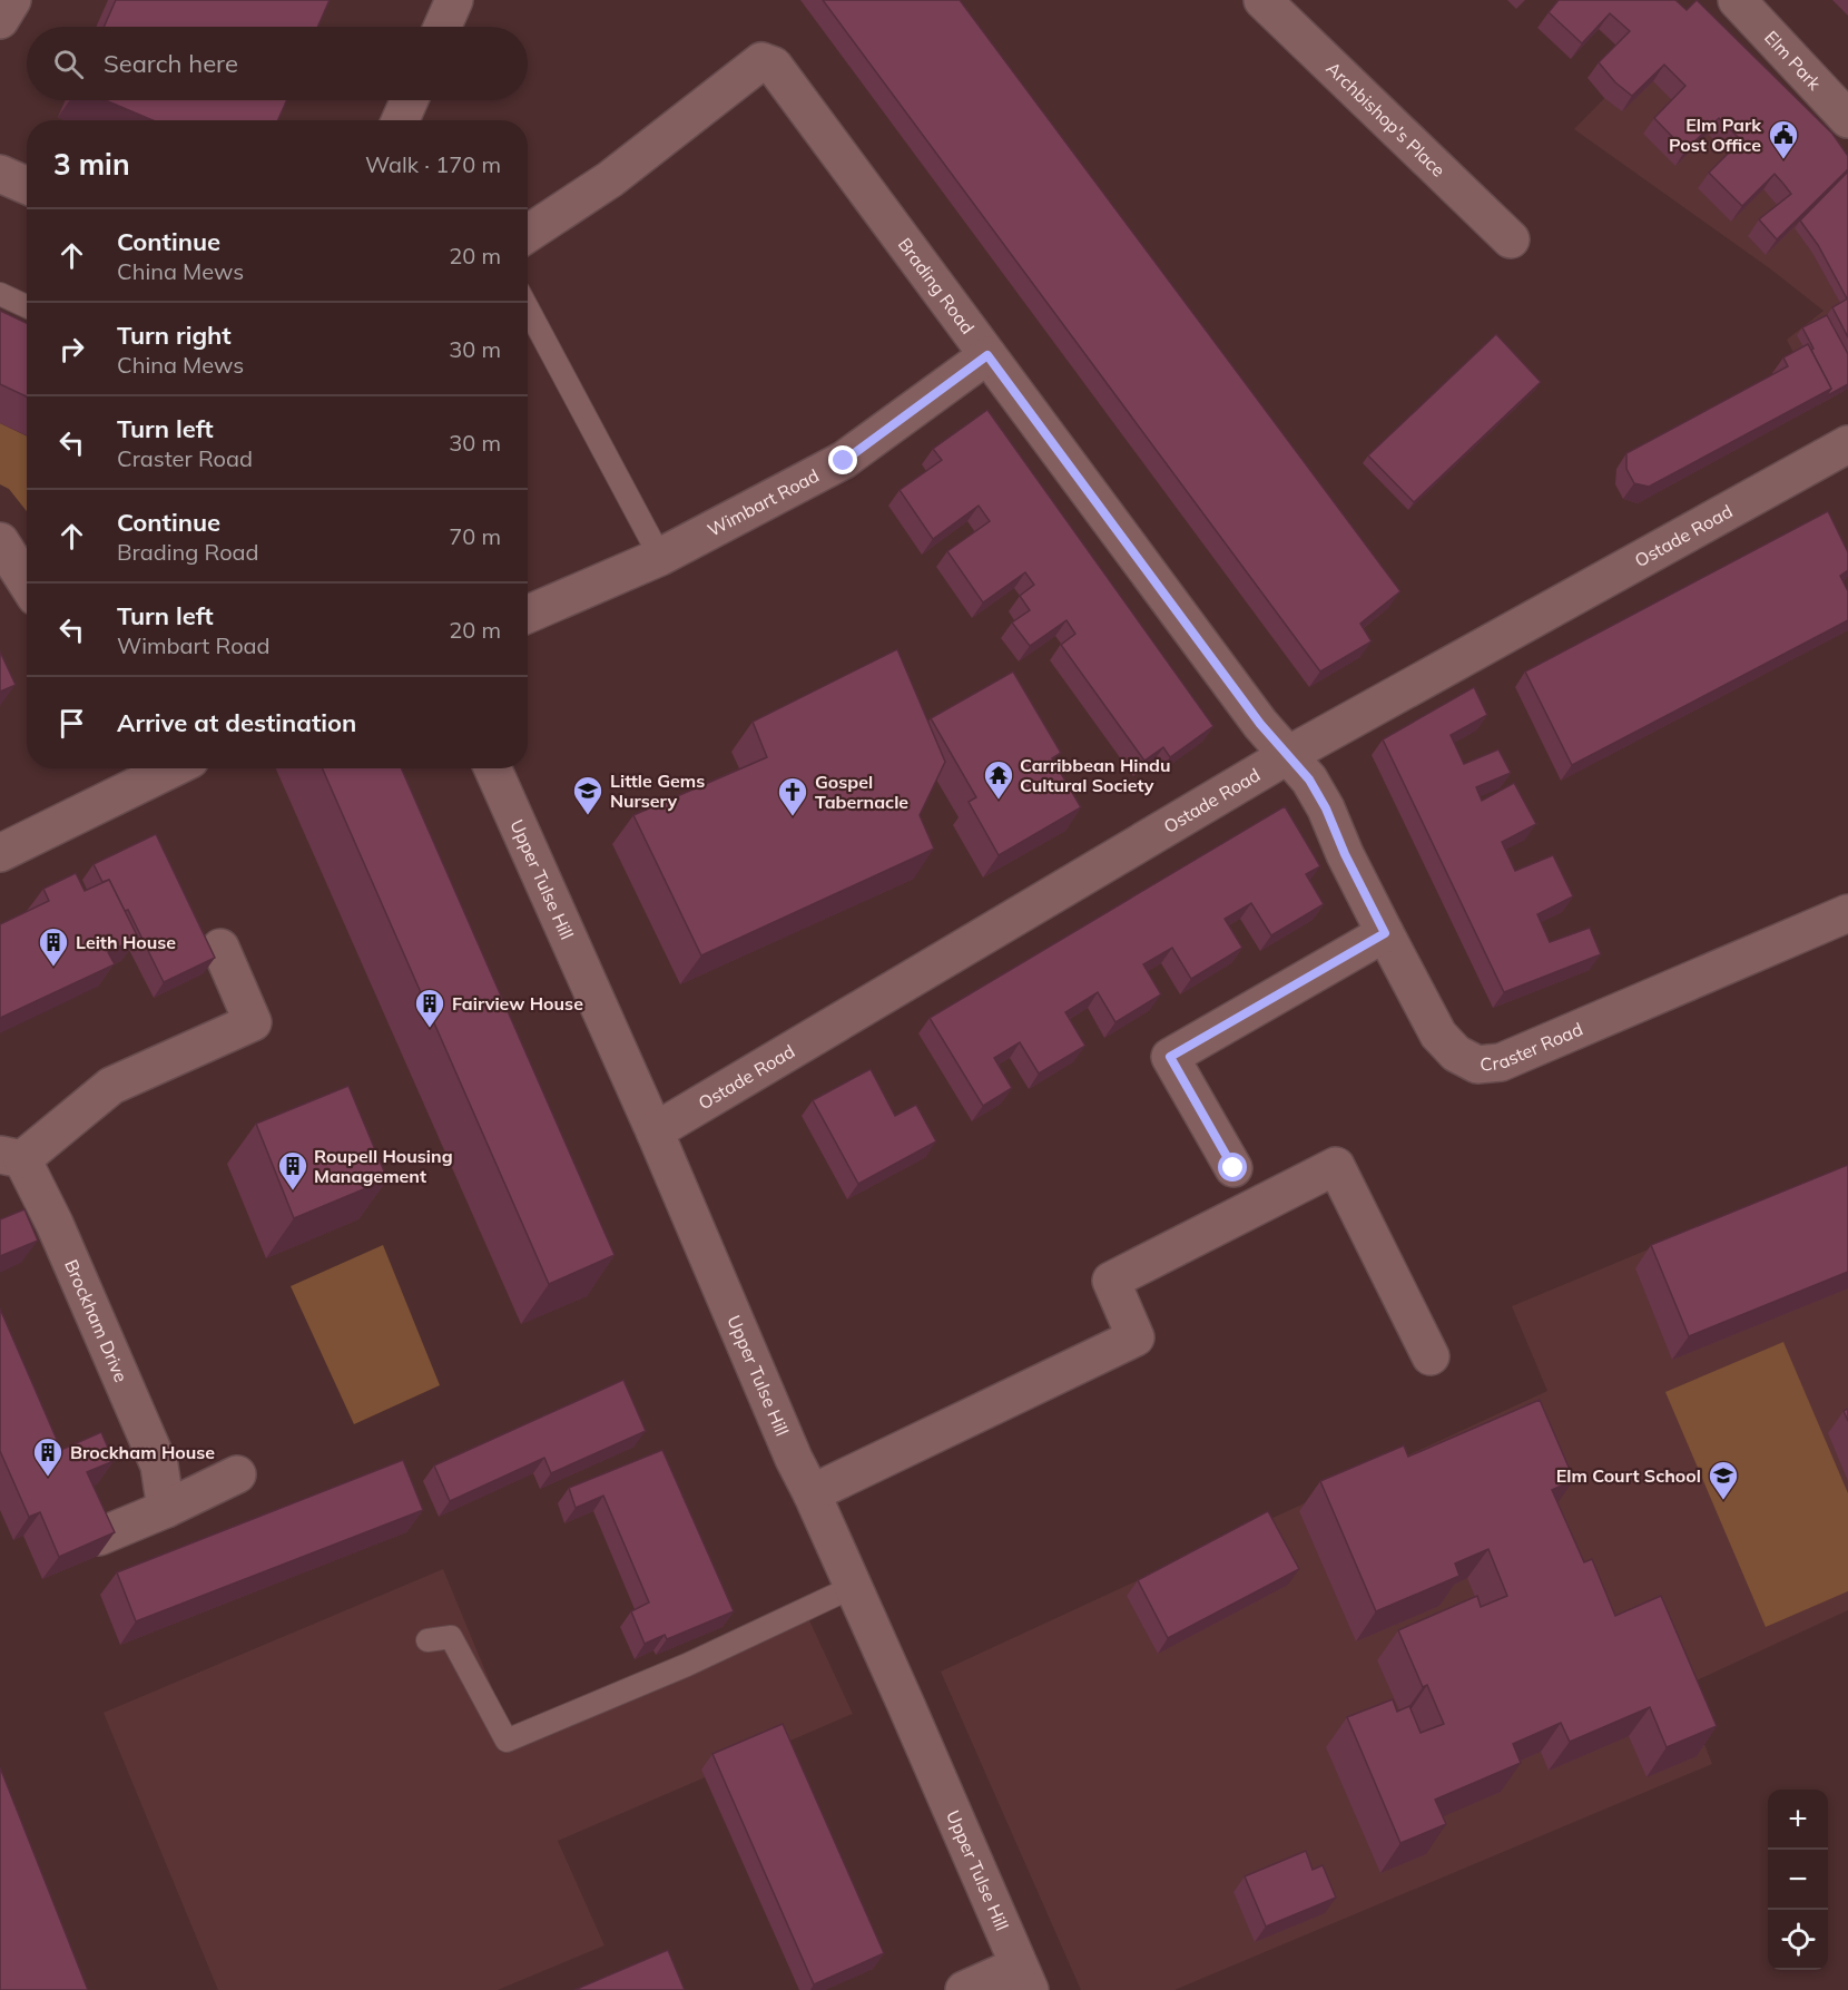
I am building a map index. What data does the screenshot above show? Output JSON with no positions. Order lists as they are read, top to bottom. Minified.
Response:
{"streets":{"street":["Elm Park","Archbishop's Place","Brading Road","Wimbart Road","Ostade Road","Upper Tulse Hill","Craster Road","Brockham Drive"]},"crossings":[["Brading Road","Wimbart Road"],["Brading Road","Ostade Road"],["Brading Road","Craster Road"],["Ostade Road","Upper Tulse Hill"],["Ostade Road","Craster Road"]],"places":{"public building":["Elm Park Post Office"],"temple":["Carribbean Hindu Cultural Society"],"school or university":["Little Gems Nursery","Elm Court School"],"church":["Gospel Tabernacle"],"building":["Leith House","Fairview House","Roupell Housing Management","Brockham House"]},"page":{"search":"Search here","heading":["3 min","Walk · 170 m"],"list":[["Continue","China Mews","20 m"],["Turn right","China Mews","30 m"],["Turn left","Craster Road","30 m"],["Continue","Brading Road","70 m"],["Turn left","Wimbart Road","20 m"],"Arrive at destination"],"map_buttons":["+","−"]}}
